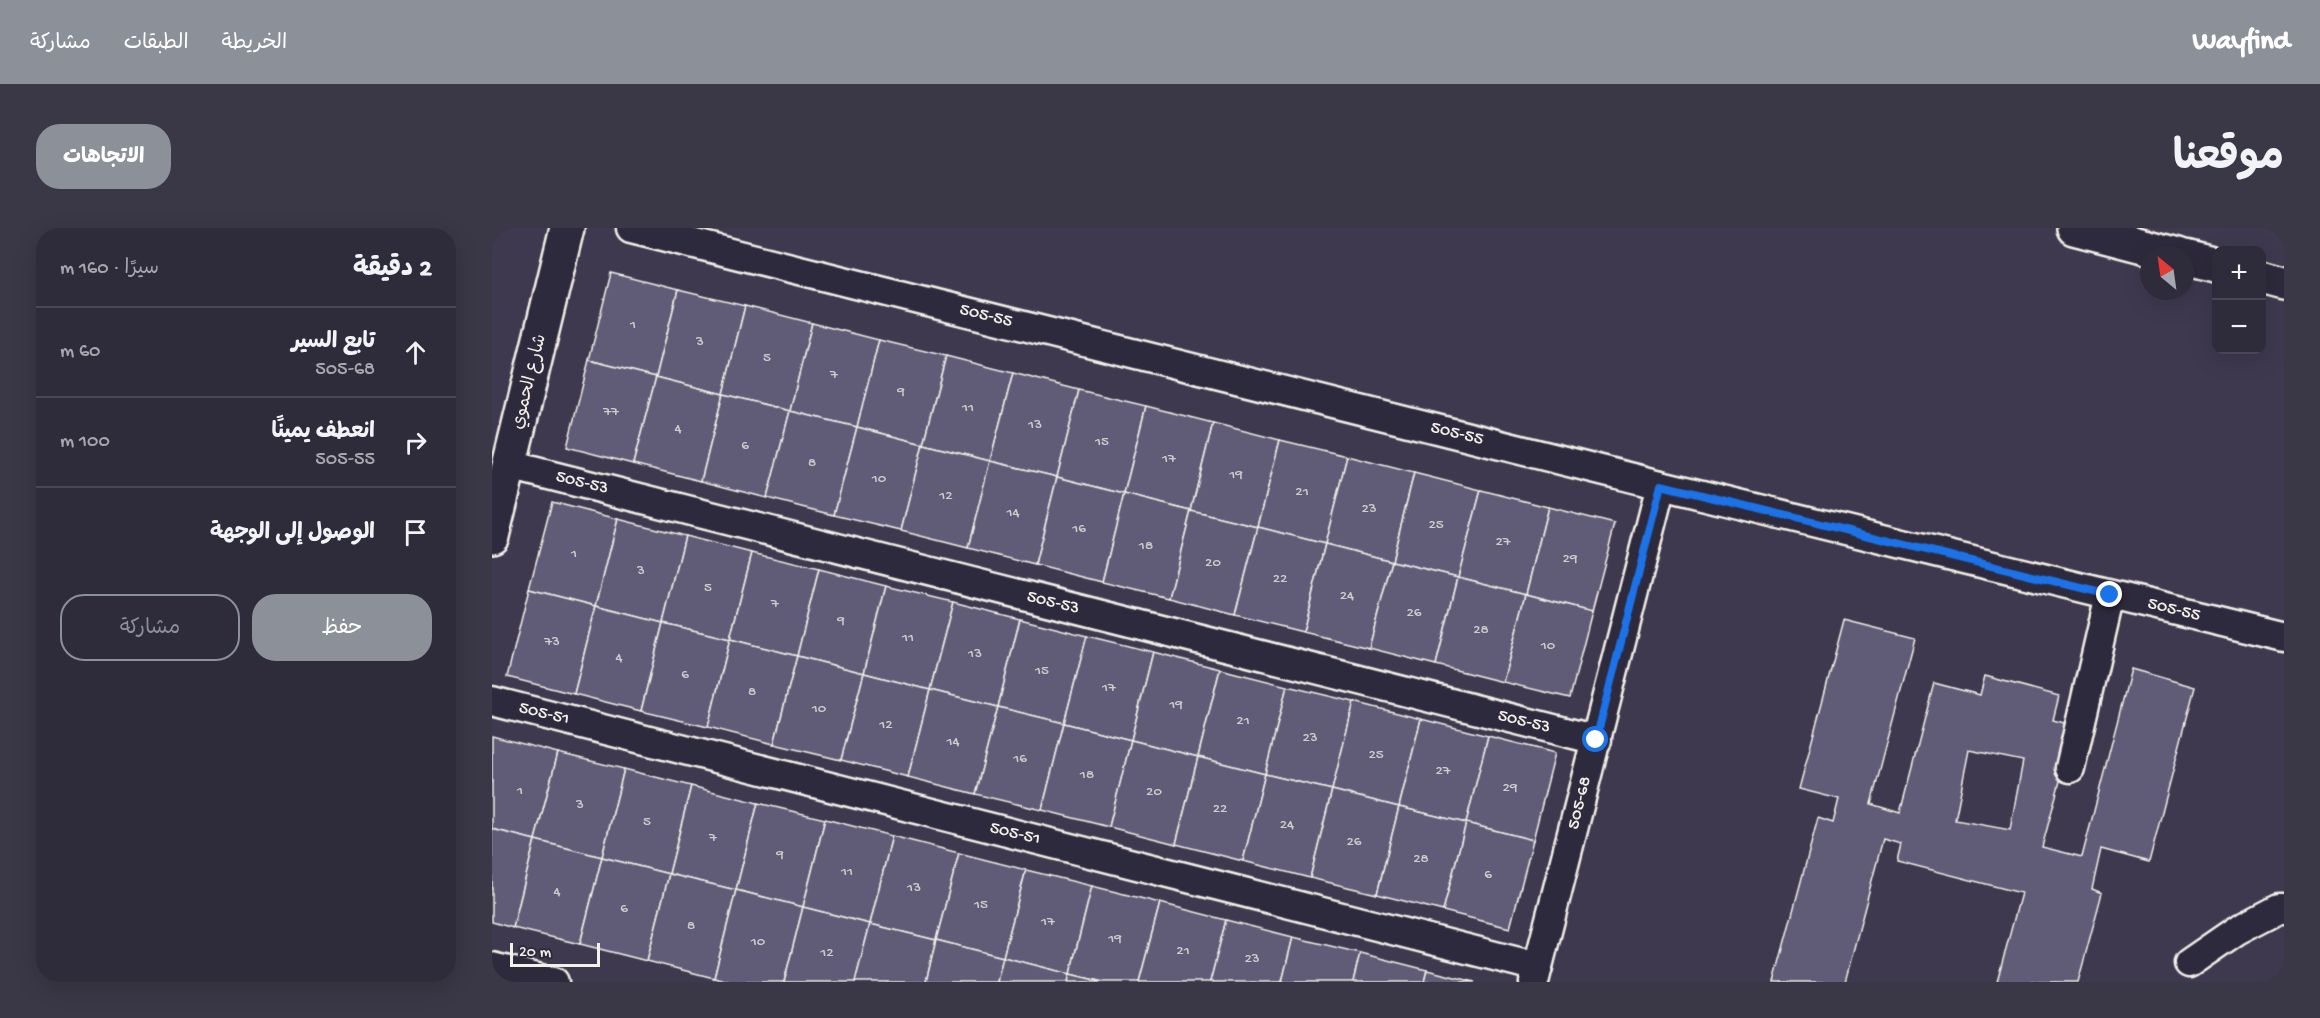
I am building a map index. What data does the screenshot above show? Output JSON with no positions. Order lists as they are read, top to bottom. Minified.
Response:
{"streets":{"main road":["شارع الحموي"],"street":["505-55","505-53","505-51","505-68"]},"crossings":[["505-55","505-68"],["شارع الحموي","505-53"],["505-53","505-68"],["505-51","505-68"]],"house_numbers":["1","3","5","7","9","11","77","13","4","15","6","17","8","19","10","21","12","23","14","25","16","27","18","1","29","20","3","22","5","24","7","26","9","28","11","73","10","13","4","15","6","17","8","19","10","21","12","23","14","25","16","27","18","29","1","20","3","22","5","24","7","26","9","28","11","6","13","4","15","6","17","8","19","10","21","12","23"],"scale_bar":"20 m","north":"top left","page":{"header":"Wayfind","nav":["الخريطة","الطبقات","مشاركة"],"title":"موقعنا","buttons":["الاتجاهات",["حفظ","مشاركة"]],"heading":["2 دقيقة","سيرًا · 160 m"],"map_buttons":["+","−"],"list":[["تابع السير","505-68","60 m"],["انعطف يمينًا","505-55","100 m"],"الوصول إلى الوجهة"],"scale":"20 m"}}
